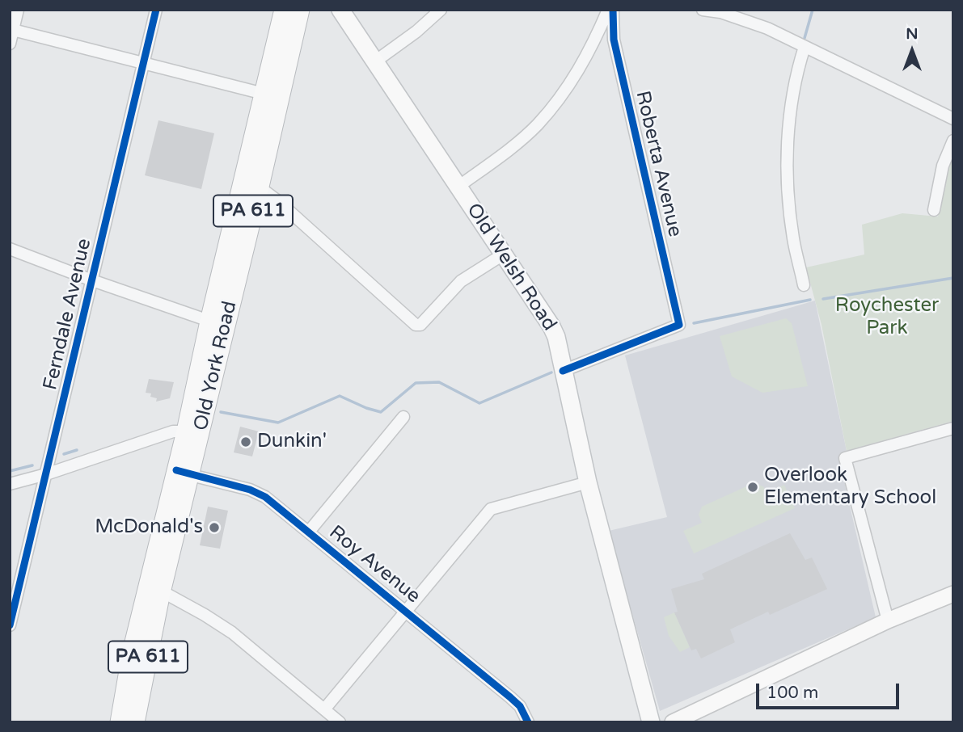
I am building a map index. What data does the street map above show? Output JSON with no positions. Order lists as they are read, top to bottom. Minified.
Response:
{"streets":{"highway":["PA 611","Old York Road"],"main road":["Old Welsh Road"],"street":["Roberta Avenue","Ferndale Avenue","Roy Avenue"]},"crossings":[["Roberta Avenue","Old Welsh Road"],["Old York Road","Roy Avenue"]],"parks":["Roychester Park"],"places":["Dunkin'","Overlook Elementary School","McDonald's"],"scale_bar":"100 m","north":"top"}
